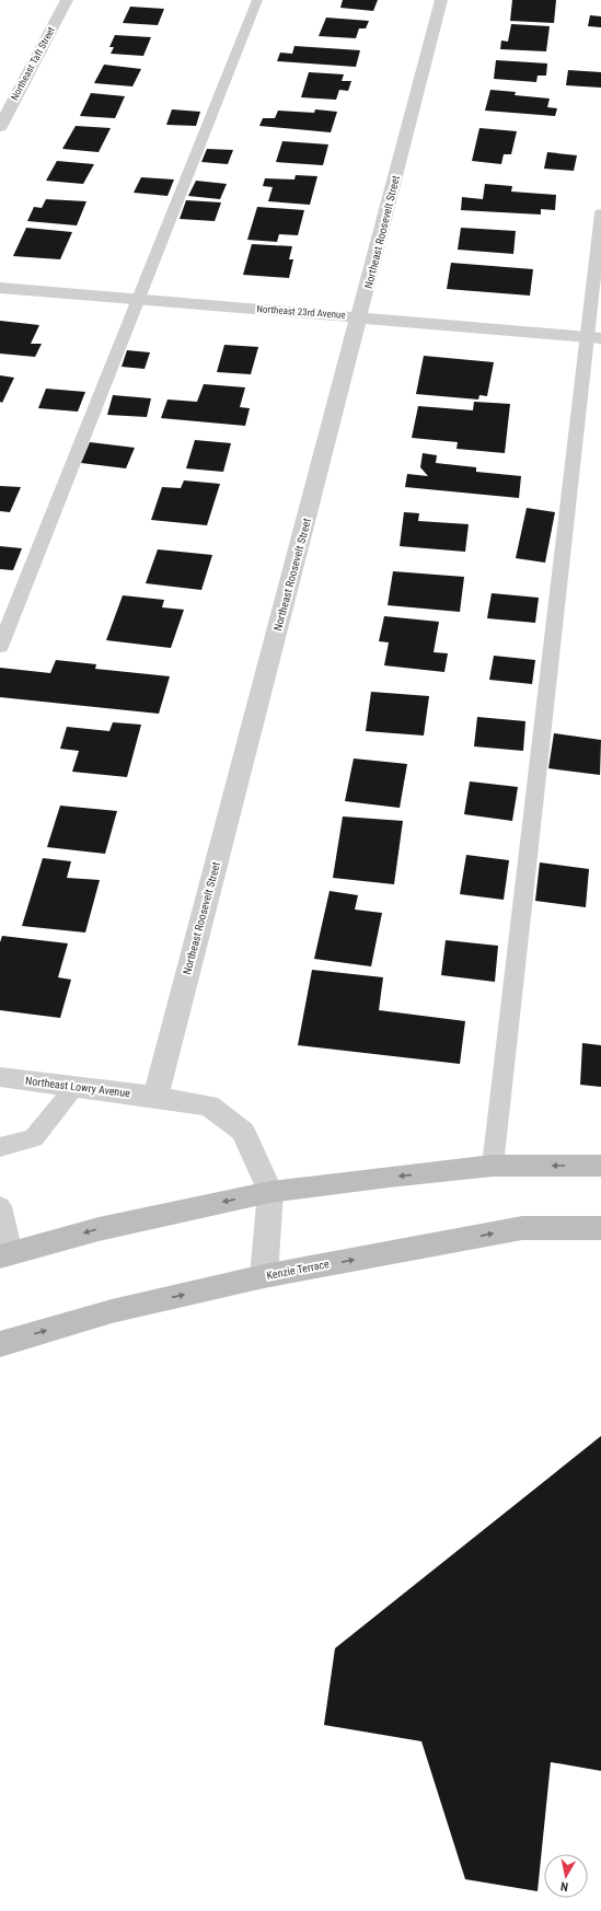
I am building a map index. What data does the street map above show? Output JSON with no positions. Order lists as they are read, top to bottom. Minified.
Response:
{"streets":{"main road":["Kenzie Terrace"],"street":["Northeast Taft Street","Northeast Roosevelt Street","Northeast 23rd Avenue","Northeast Lowry Avenue"]},"crossings":[["Northeast Roosevelt Street","Northeast 23rd Avenue"],["Northeast Roosevelt Street","Northeast Lowry Avenue"]],"north":"bottom"}
